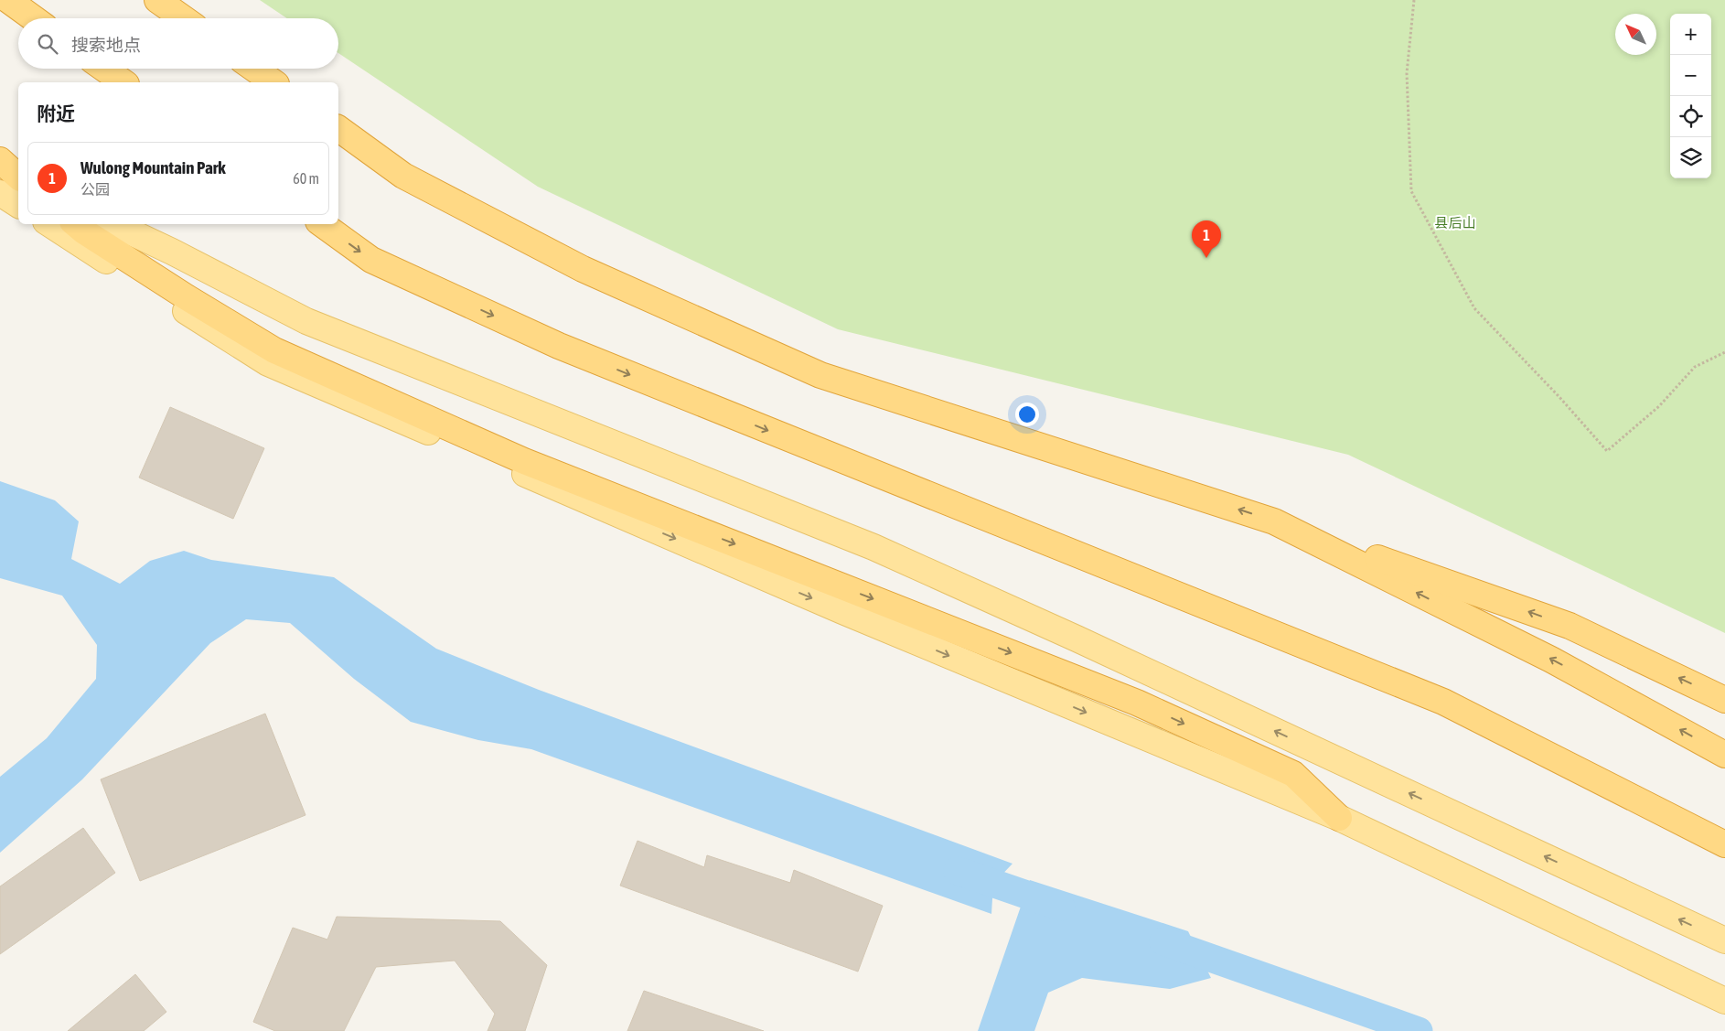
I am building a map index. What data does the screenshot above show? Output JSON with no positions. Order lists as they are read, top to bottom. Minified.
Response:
{"parks":["县后山"],"north":"top left","page":{"map_buttons":["+","−"],"search":"搜索地点","heading":"附近","list":[{"mark":"1","name":"Wulong Mountain Park","note":"公园","value":"60 m"}],"pins":"1"}}
